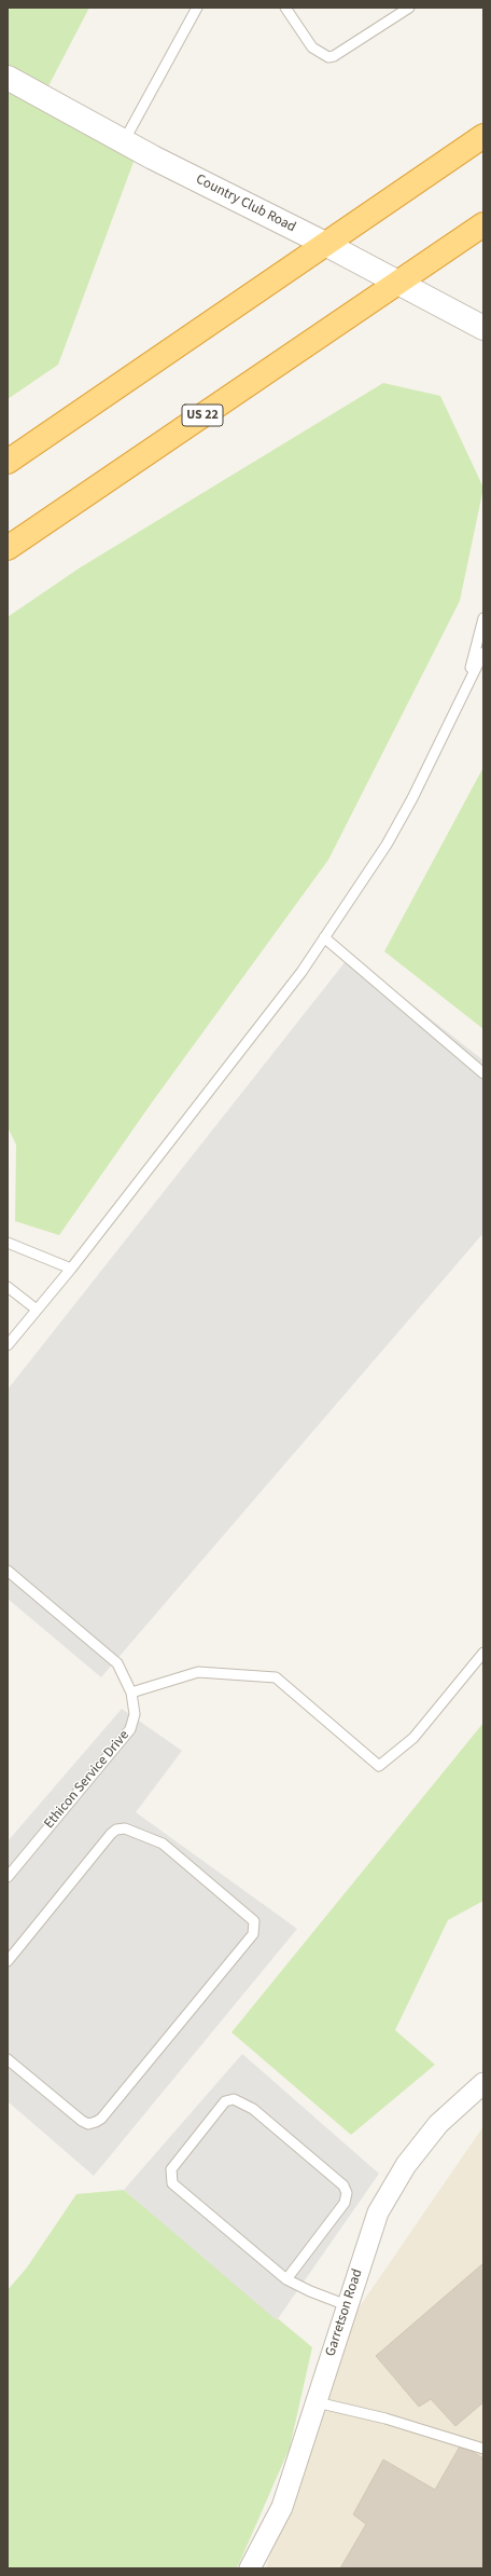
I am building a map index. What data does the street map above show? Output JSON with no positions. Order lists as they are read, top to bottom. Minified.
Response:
{"streets":{"highway":["US 22"],"street":["Country Club Road","Garretson Road"],"lane":["Ethicon Service Drive"]},"crossings":[["Country Club Road","US 22"]]}
